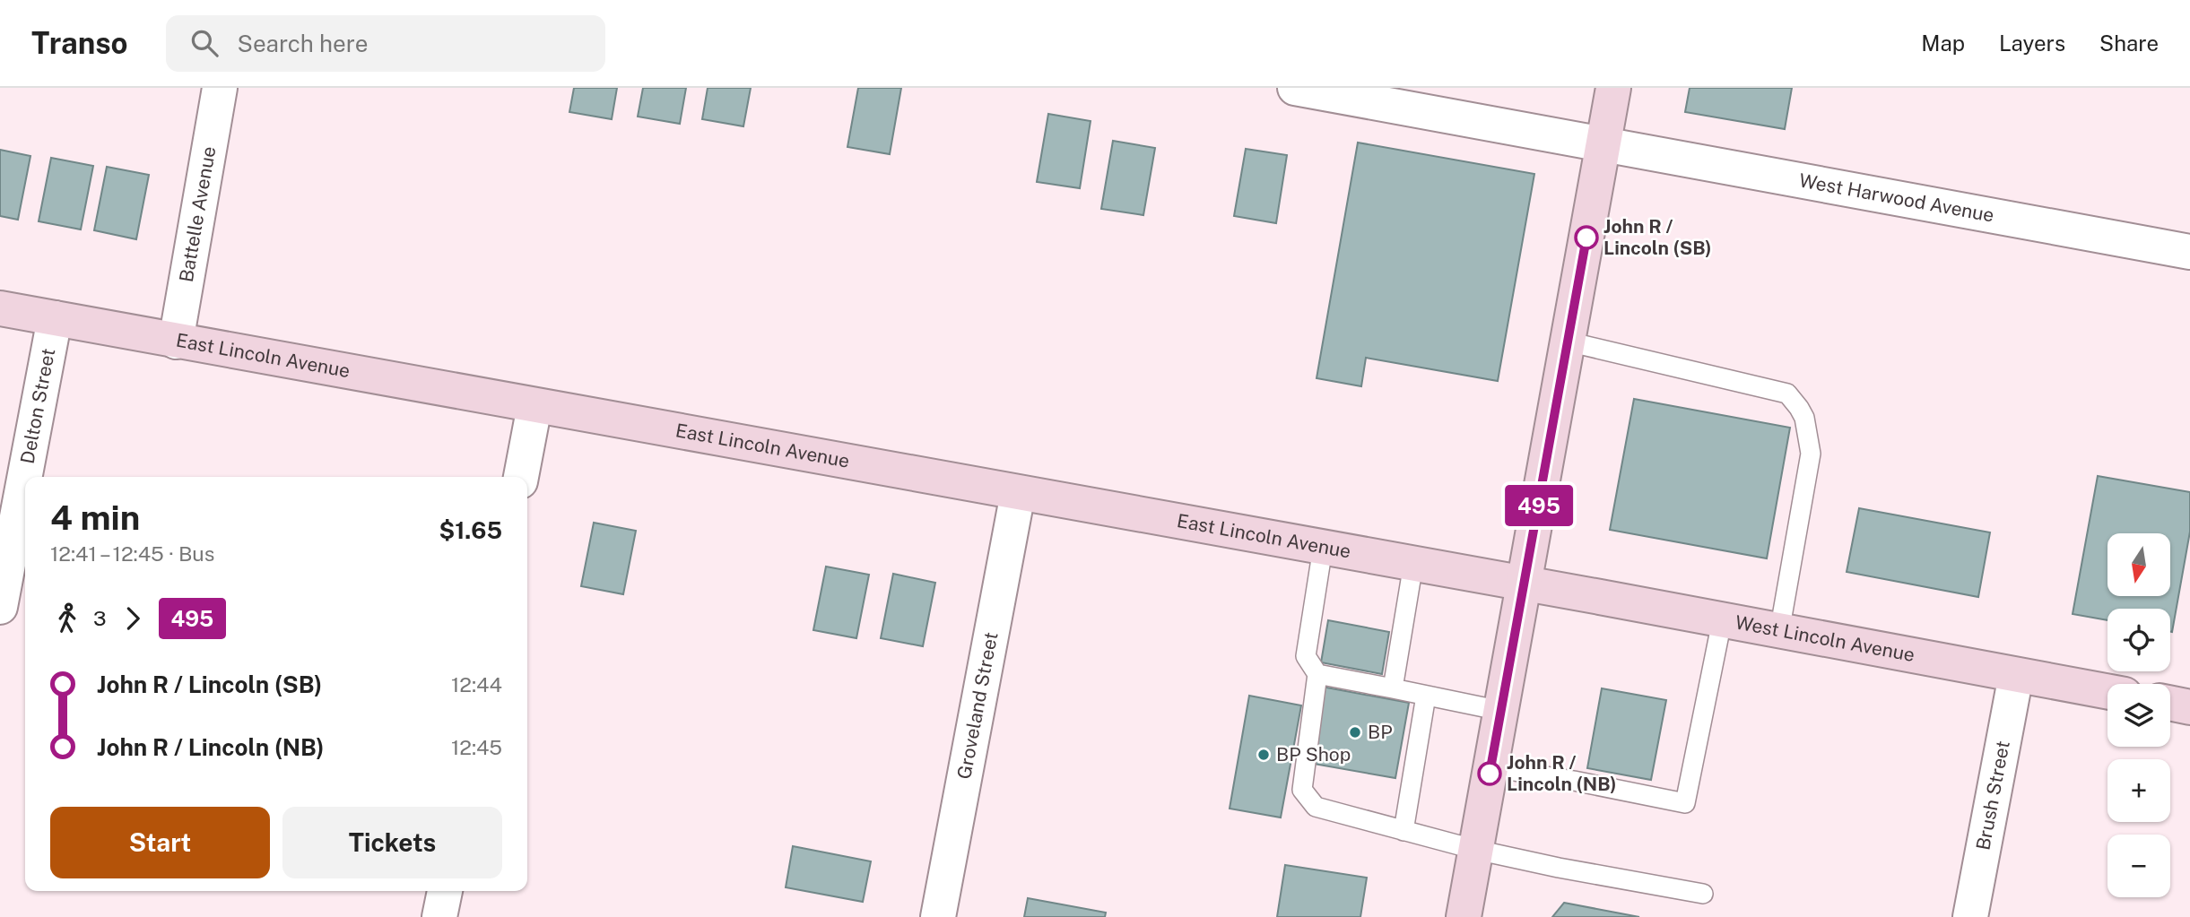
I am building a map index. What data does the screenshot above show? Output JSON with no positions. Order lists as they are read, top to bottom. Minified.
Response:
{"streets":{"street":["West Harwood Avenue","Battelle Avenue","East Lincoln Avenue","Delton Street","West Lincoln Avenue","Groveland Street","Brush Street"]},"crossings":[["Battelle Avenue","East Lincoln Avenue"],["East Lincoln Avenue","Delton Street"],["East Lincoln Avenue","West Lincoln Avenue"],["East Lincoln Avenue","Groveland Street"],["West Lincoln Avenue","Brush Street"]],"places":["John R / Lincoln (SB)","BP","BP Shop","John R / Lincoln (NB)"],"lines":["bus line 495"],"north":"bottom","page":{"header":"Transo","search":"Search here","nav":["Map","Layers","Share"],"on_map":"495","heading":["4 min","12:41 – 12:45 · Bus","$1.65"],"map_buttons":["+","−"],"legs":["3","495"],"list":[{"name":"John R / Lincoln (SB)","value":"12:44"},{"name":"John R / Lincoln (NB)","value":"12:45"}],"buttons":["Start","Tickets"]}}
